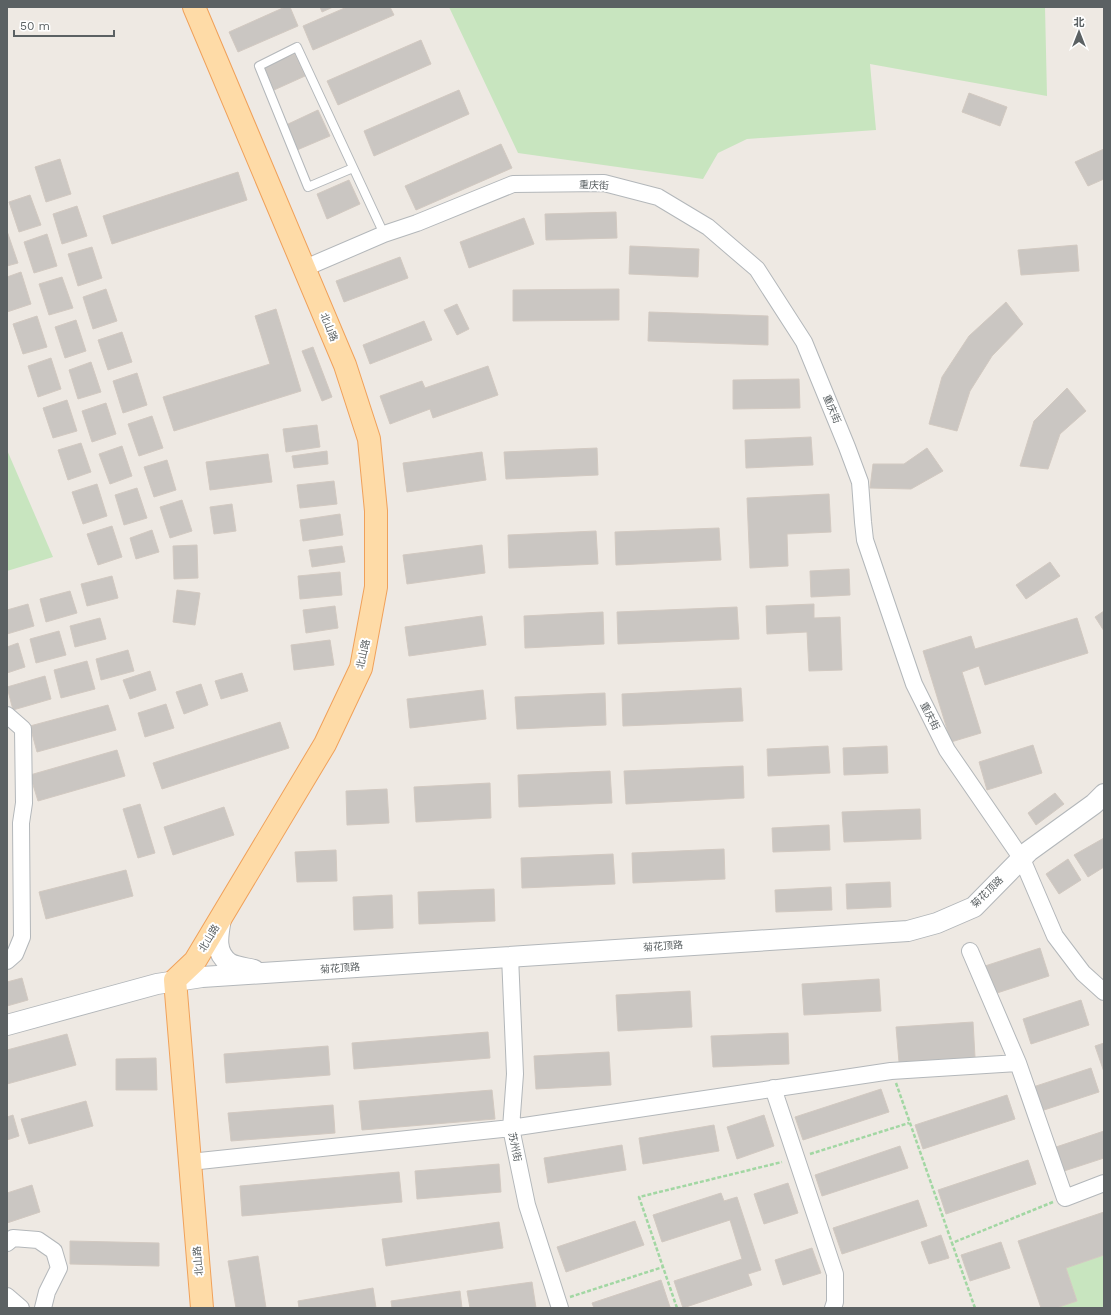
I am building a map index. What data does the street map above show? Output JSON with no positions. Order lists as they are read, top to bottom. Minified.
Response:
{"streets":{"main road":["北山路"],"street":["重庆街","菊花顶路","苏州街"]},"crossings":[["重庆街","北山路"],["重庆街","菊花顶路"],["北山路","菊花顶路"],["菊花顶路","苏州街"]],"scale_bar":"50 m","north":"top"}
